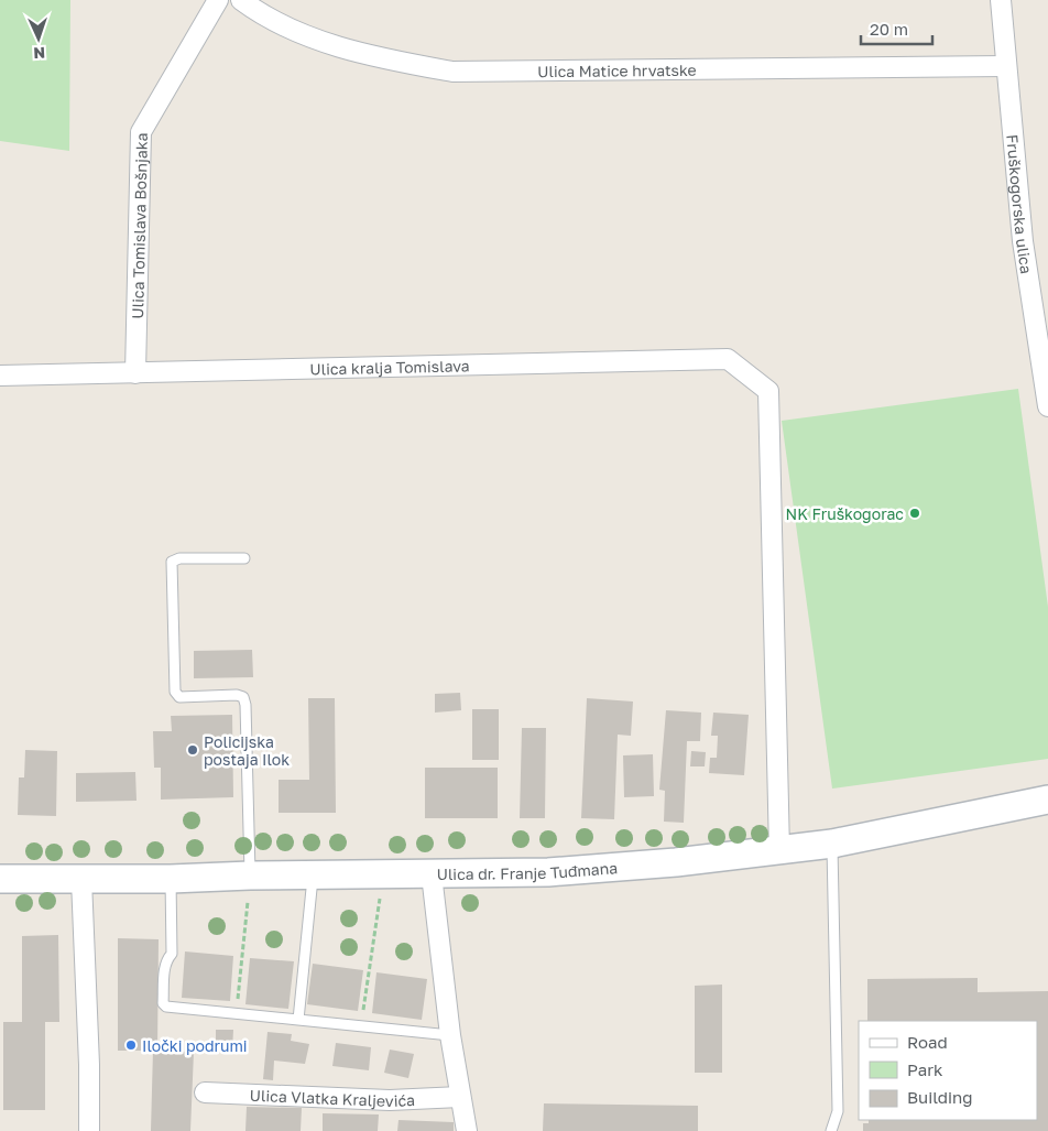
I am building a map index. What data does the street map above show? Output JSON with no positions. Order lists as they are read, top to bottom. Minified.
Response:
{"streets":{"main road":["Ulica dr. Franje Tuđmana"],"street":["Ulica Matice hrvatske","Fruškogorska ulica","Ulica Tomislava Bošnjaka","Ulica kralja Tomislava","Ulica Vlatka Kraljevića"]},"crossings":[["Ulica Matice hrvatske","Fruškogorska ulica"],["Ulica Tomislava Bošnjaka","Ulica kralja Tomislava"],["Ulica kralja Tomislava","Ulica dr. Franje Tuđmana"]],"places":["NK Fruškogorac","Policijska postaja Ilok","Iločki podrumi"],"legend":["Road","Park","Building"],"scale_bar":"20 m","north":"bottom"}
